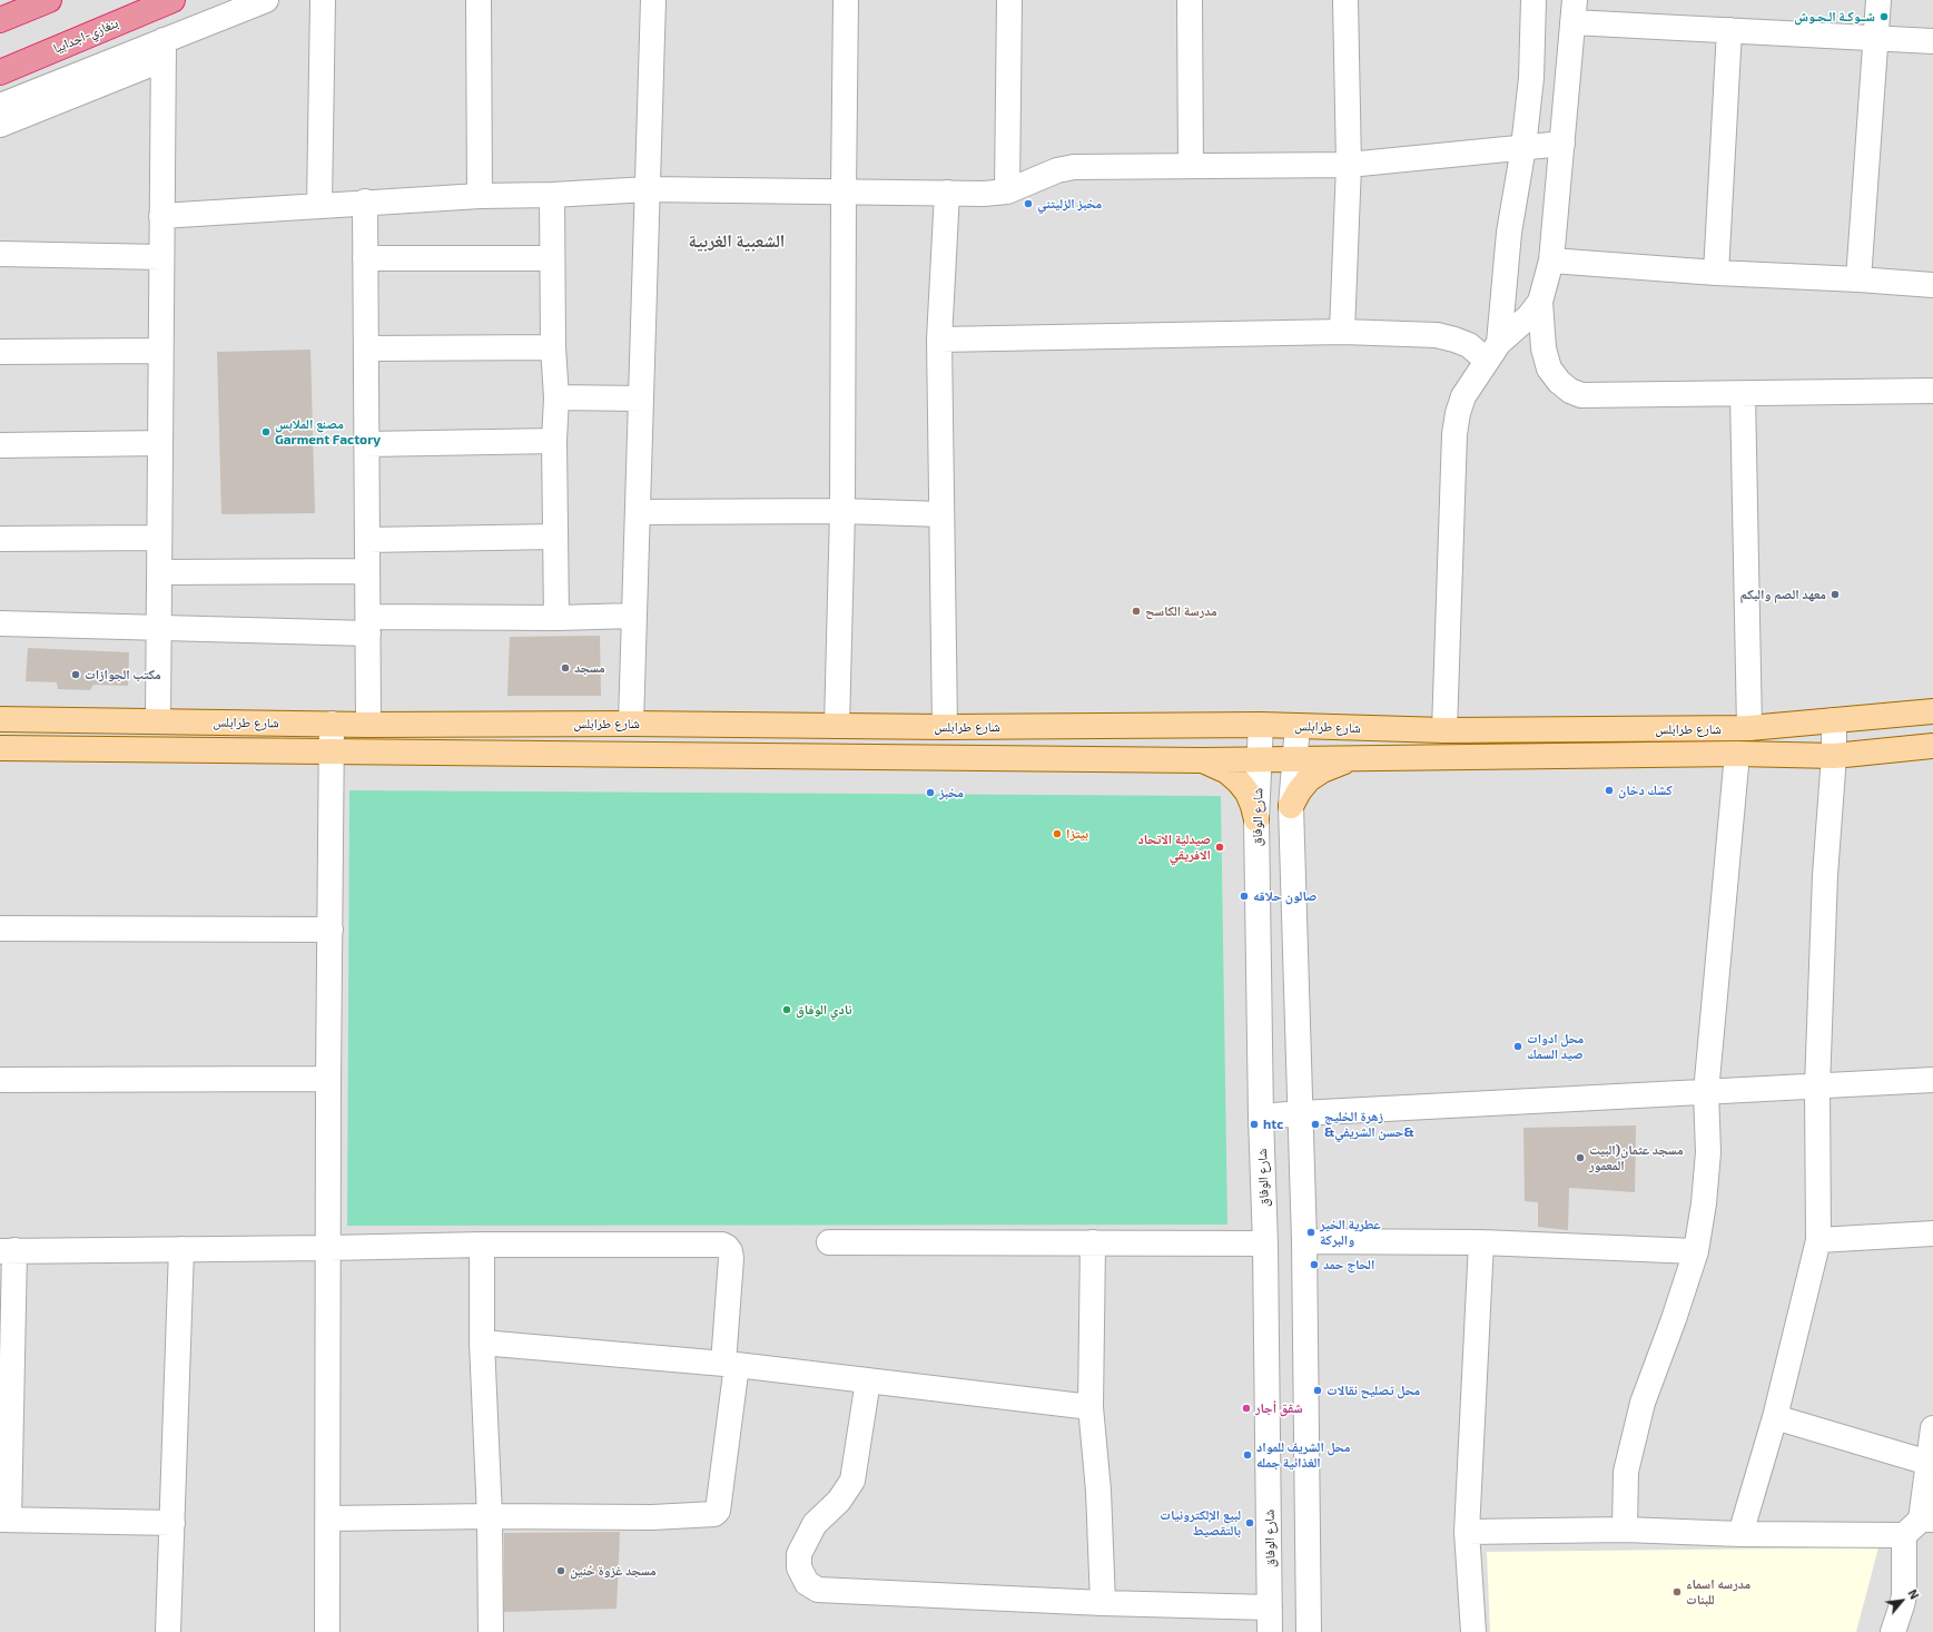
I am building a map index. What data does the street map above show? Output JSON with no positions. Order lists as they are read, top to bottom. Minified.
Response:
{"streets":{"highway":["بنغازي-اجدابيا"],"main road":["شارع طرابلس"],"street":["شارع الوفاق"]},"crossings":[["شارع طرابلس","شارع الوفاق"]],"districts":["الشعبية الغربية"],"places":["شــوكـة الـحـوش","مخبز الزليتني","مصنع الملابس Garment Factory","معهد الصم والبكم","مدرسة الكاسح","مسجد","مكتب الجوازات","كشك دخان","مخبز","بيتزا","صيدلية الاتحاد الافريقي","صالون حلاقه","نادي الوفاق","محل ادوات صيد السمك","htc","زهرة الخليج &حسن الشريفي&","مسجد عثمان(البيت المعمور","عطرية الخير والبركة","الحاج حمد","محل تصليح نقالات","شقق أجار","محل الشريف للمواد الغذائية جمله","لبيع الإلكترونيات بالتقصيط","مسجد غزوة حُنين","مدرسه اسماء للبنات"],"north":"top right"}
